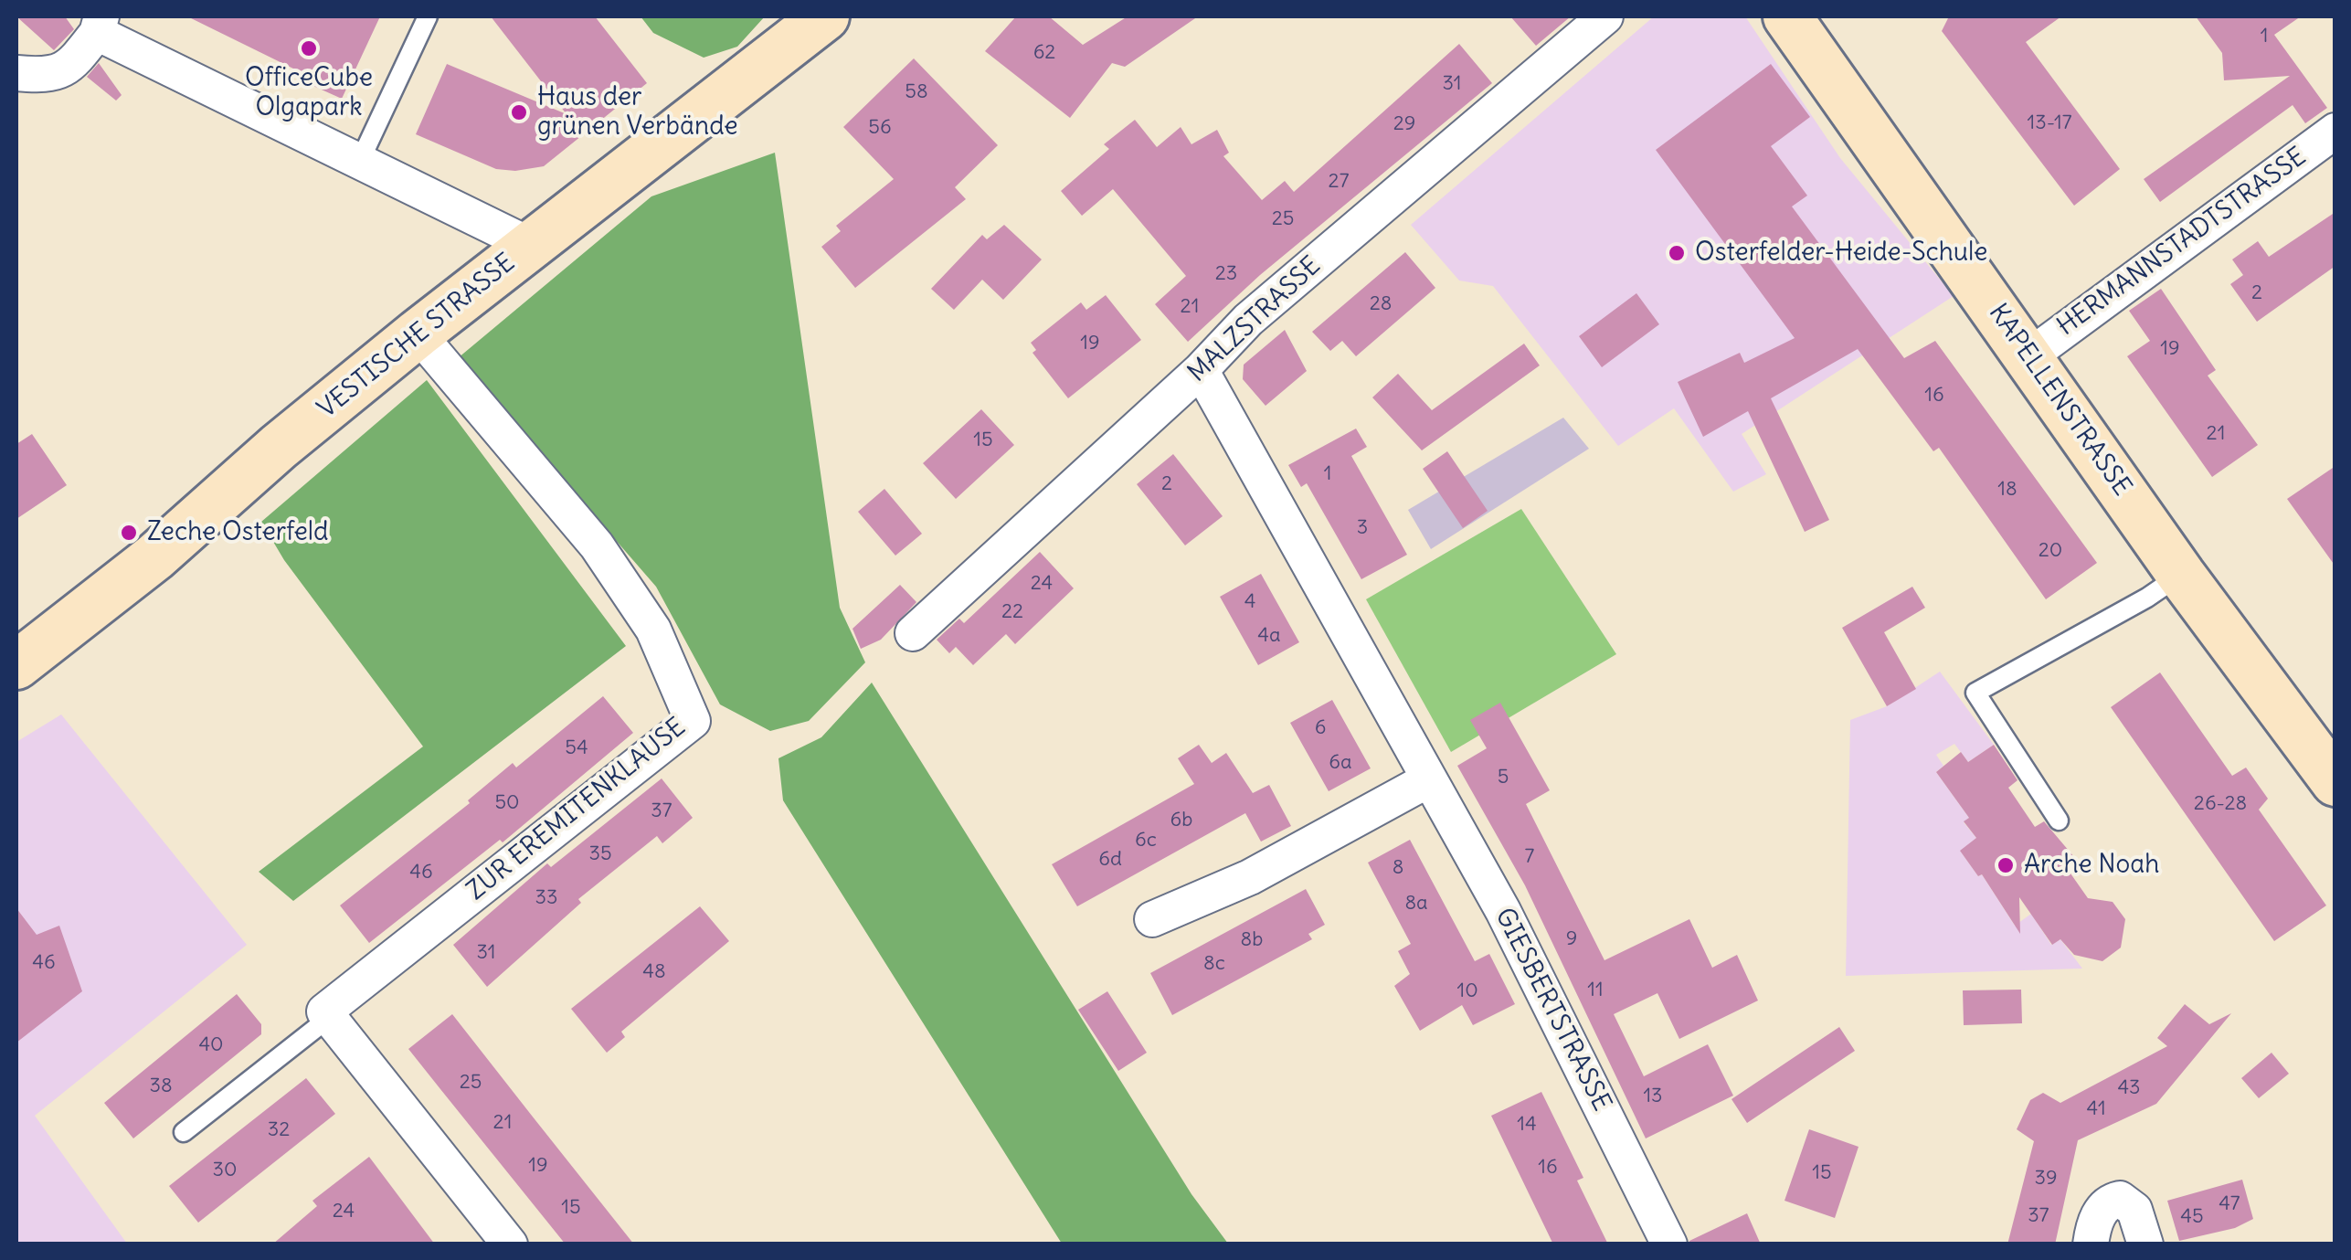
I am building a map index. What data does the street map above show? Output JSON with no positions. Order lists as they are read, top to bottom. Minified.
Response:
{"streets":{"street":["HERMANNSTADTSTRASSE","MALZSTRASSE","VESTISCHE STRASSE","KAPELLENSTRASSE","ZUR EREMITENKLAUSE","GIESBERTSTRASSE"]},"crossings":[["HERMANNSTADTSTRASSE","KAPELLENSTRASSE"],["MALZSTRASSE","GIESBERTSTRASSE"],["VESTISCHE STRASSE","ZUR EREMITENKLAUSE"]],"places":["OfficeCube Olgapark","Haus der grünen Verbände","Osterfelder-Heide-Schule","Zeche Osterfeld","Arche Noah"],"house_numbers":["1","62","31","58","13-17","29","56","27","25","23","2","28","21","19","19","16","21","15","1","2","18","3","20","24","4","22","4a","6","54","6a","5","50","26-28","37","6b","6c","35","7","6d","8","46","33","8a","9","8b","31","46","8c","48","11","10","40","25","38","43","13","41","21","14","32","19","16","30","15","39","47","15","24","37","45"]}
